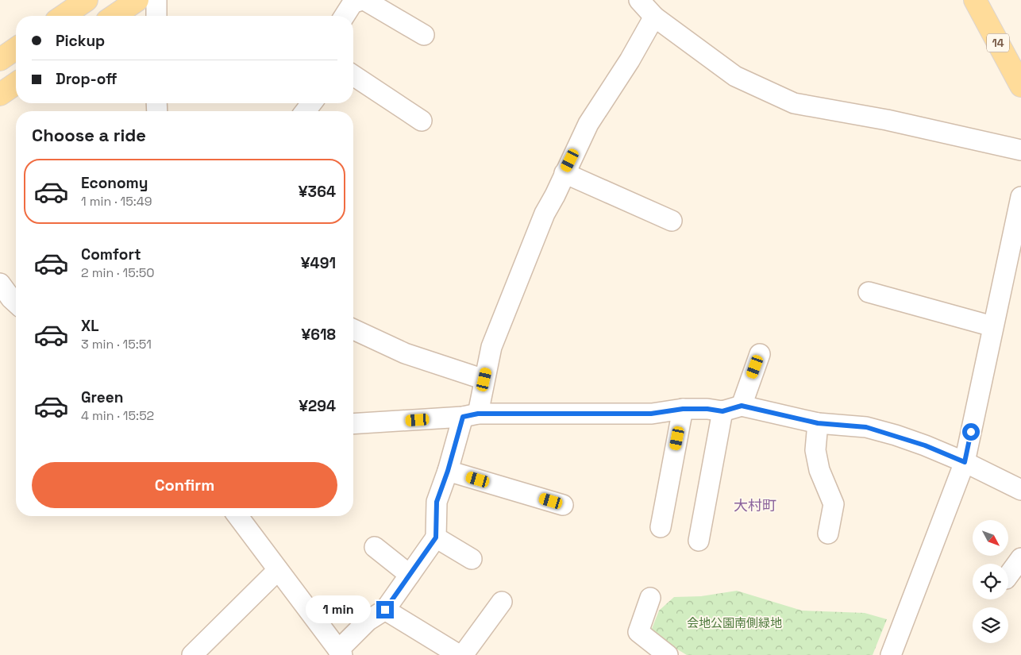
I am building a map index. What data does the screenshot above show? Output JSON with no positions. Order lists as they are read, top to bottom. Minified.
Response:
{"streets":{"main road":["14"]},"districts":["大村町"],"parks":["会地公園南側緑地"],"north":"bottom right","page":{"banner":["Pickup","Drop-off"],"heading":"Choose a ride","list":[{"name":"Economy","note":"1 min · 15:49","value":"¥364"},{"name":"Comfort","note":"2 min · 15:50","value":"¥491"},{"name":"XL","note":"3 min · 15:51","value":"¥618"},{"name":"Green","note":"4 min · 15:52","value":"¥294"}],"buttons":"Confirm","bubble":"1 min"}}
